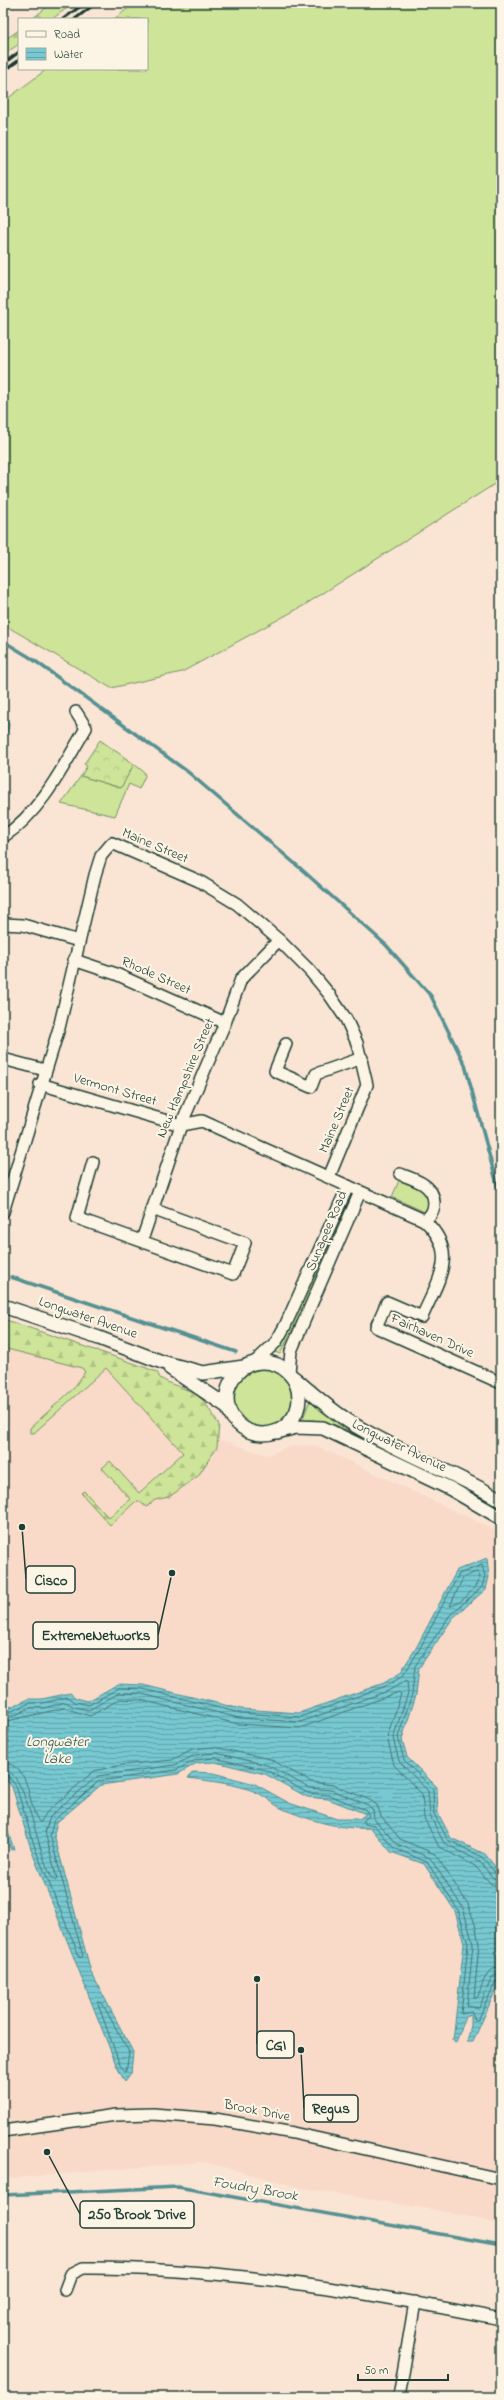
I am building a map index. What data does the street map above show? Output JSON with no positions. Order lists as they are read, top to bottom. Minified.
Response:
{"streets":{"street":["Maine Street","Rhode Street","New Hampshire Street","Vermont Street","Sunapee Road","Longwater Avenue","Fairhaven Drive","Brook Drive"]},"crossings":[["Maine Street","Rhode Street"],["Maine Street","New Hampshire Street"],["Maine Street","Vermont Street"],["Rhode Street","New Hampshire Street"],["New Hampshire Street","Vermont Street"],["Sunapee Road","Longwater Avenue"],["Sunapee Road","Fairhaven Drive"]],"water":["Longwater Lake","Foudry Brook"],"places":["Cisco","ExtremeNetworks","CGI","Regus","250 Brook Drive"],"legend":["Road","Water"],"scale_bar":"50 m"}
